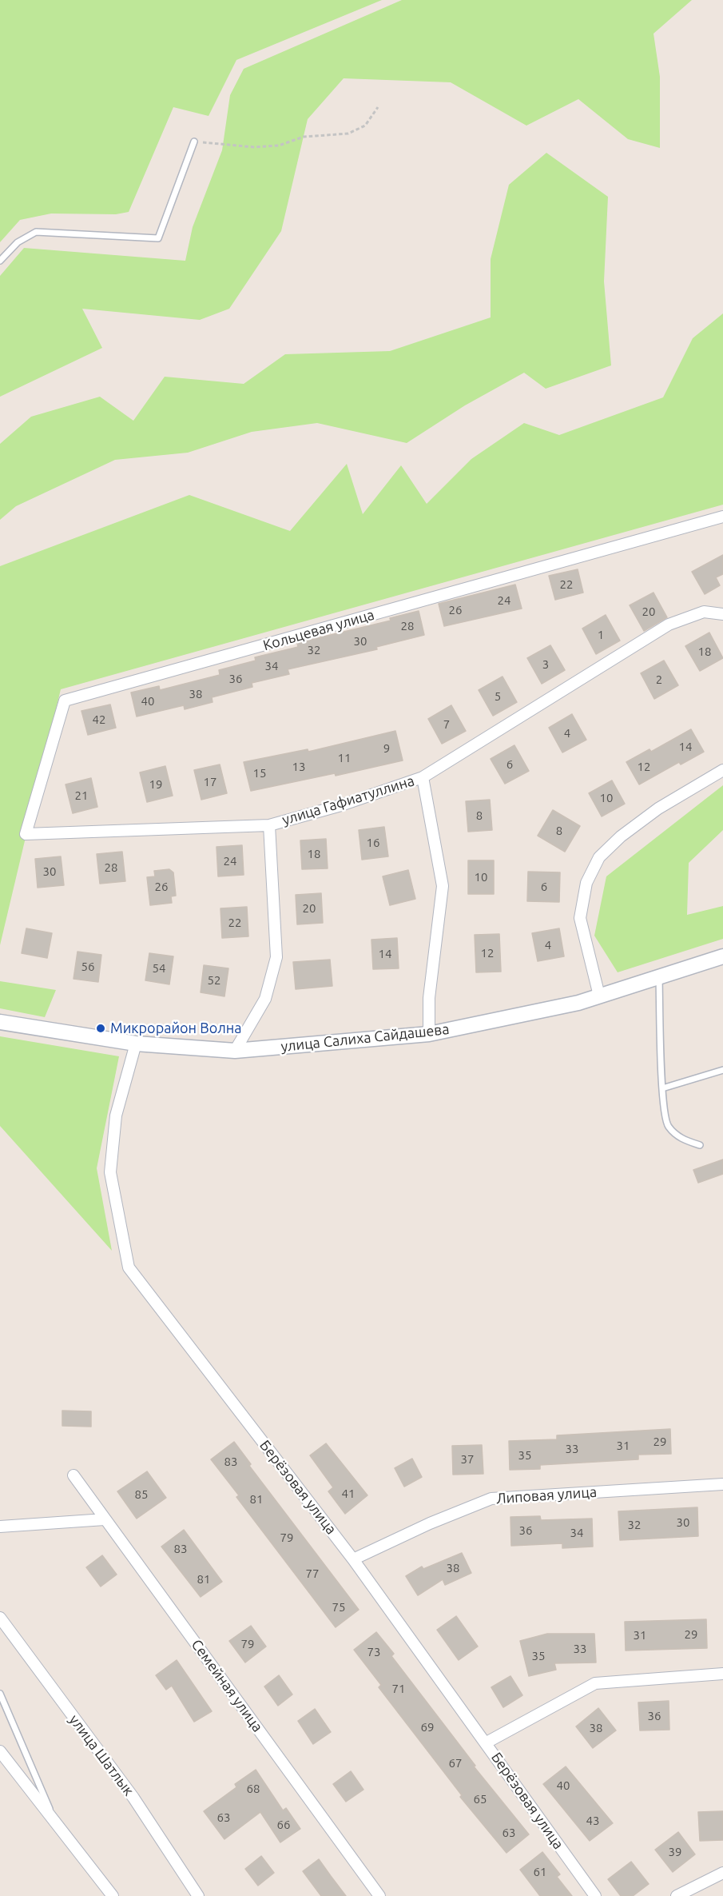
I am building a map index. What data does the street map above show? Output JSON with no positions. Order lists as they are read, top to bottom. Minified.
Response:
{"streets":{"street":["Кольцевая улица","улица Гафиатуллина","улица Салиха Сайдашева","Берёзовая улица","Липовая улица","Семейная улица","улица Шатлык"]},"crossings":[["Кольцевая улица","улица Гафиатуллина"],["улица Салиха Сайдашева","Берёзовая улица"],["Берёзовая улица","Липовая улица"]],"places":["Микрорайон Волна"],"house_numbers":["22","24","26","20","28","1","30","32","18","3","34","36","2","38","5","40","42","7","4","14","9","11","6","13","12","15","17","19","21","10","8","8","16","18","24","28","30","10","26","6","20","22","4","12","14","56","54","52","29","31","33","35","37","83","41","85","81","30","32","36","34","79","83","38","77","81","75","29","31","79","33","73","35","71","36","69","38","67","40","68","65","63","43","66","63","39","61"]}
